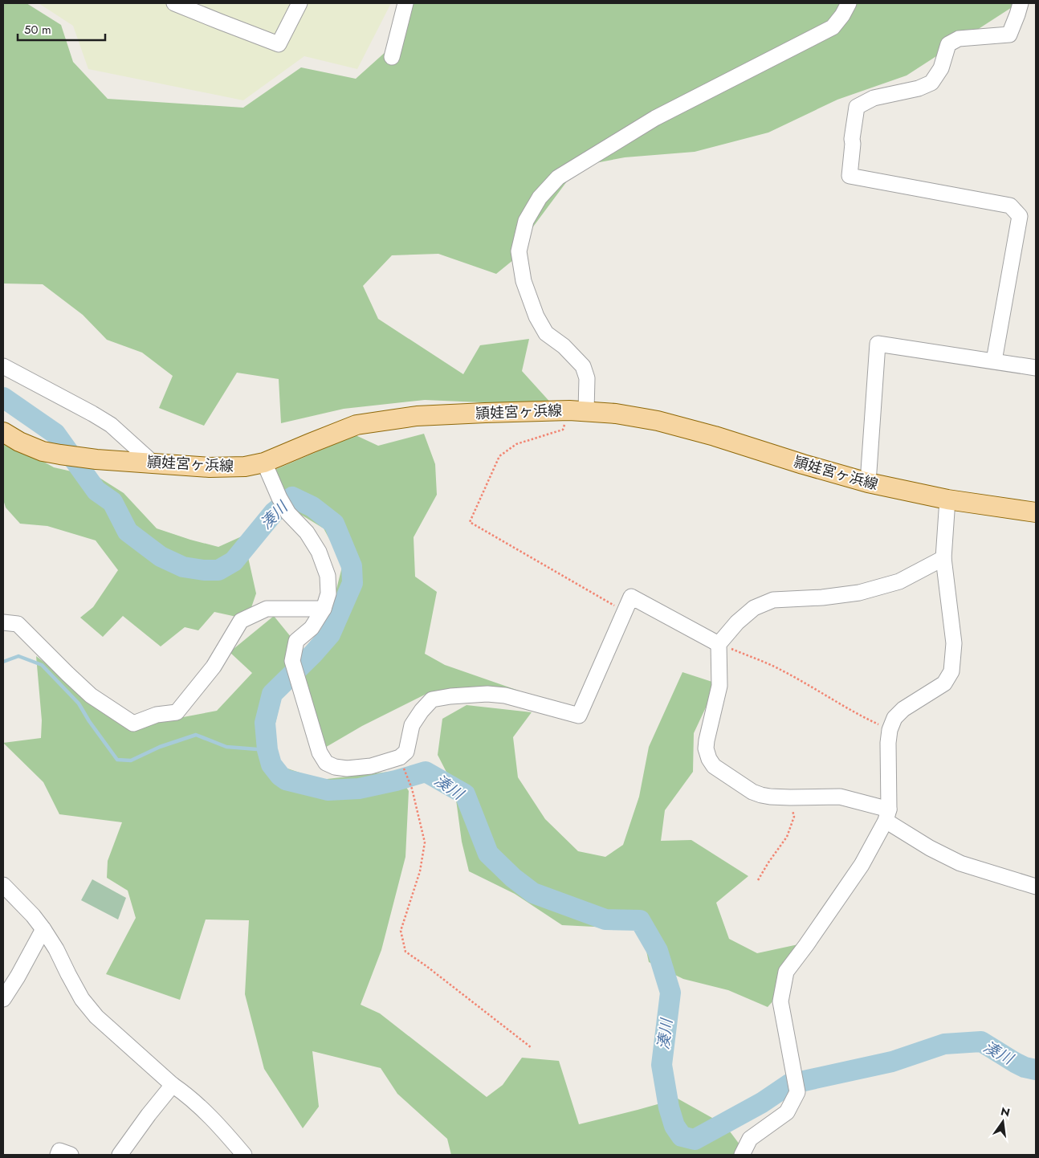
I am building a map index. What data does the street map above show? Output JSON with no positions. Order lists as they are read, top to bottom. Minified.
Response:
{"streets":{"main road":["頴娃宮ヶ浜線"]},"water":["湊川"],"scale_bar":"50 m","north":"top"}
